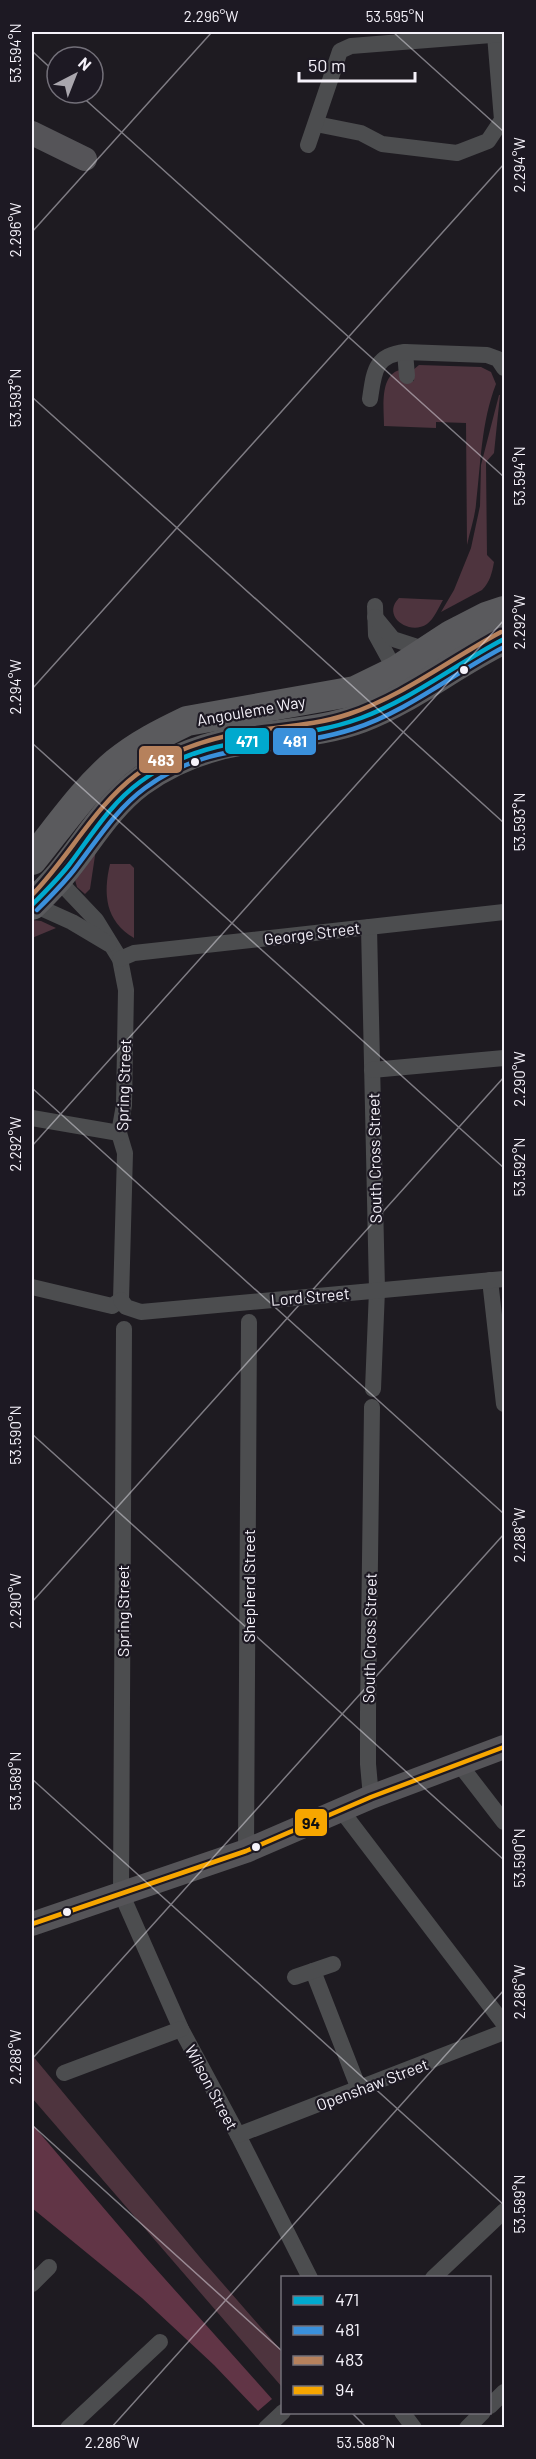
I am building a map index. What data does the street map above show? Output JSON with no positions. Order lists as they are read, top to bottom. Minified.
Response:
{"streets":{"highway":["Angouleme Way"],"street":["George Street","Spring Street","South Cross Street","Lord Street","Shepherd Street","Openshaw Street","Wilson Street"]},"crossings":[["Angouleme Way","Spring Street"],["George Street","Spring Street"],["George Street","South Cross Street"],["Spring Street","Lord Street"],["Spring Street","Wilson Street"],["South Cross Street","Lord Street"],["Openshaw Street","Wilson Street"]],"lines":["transit line 483","transit line 471","transit line 481","transit line 94"],"legend":["471","481","483","94"],"scale_bar":"50 m","north":"top right","coordinates":["2.296°W","53.595°N","53.594°N","2.294°W","53.593°N","2.292°W","2.290°W","53.592°N","53.590°N","2.288°W","53.589°N","2.286°W","53.588°N"]}
